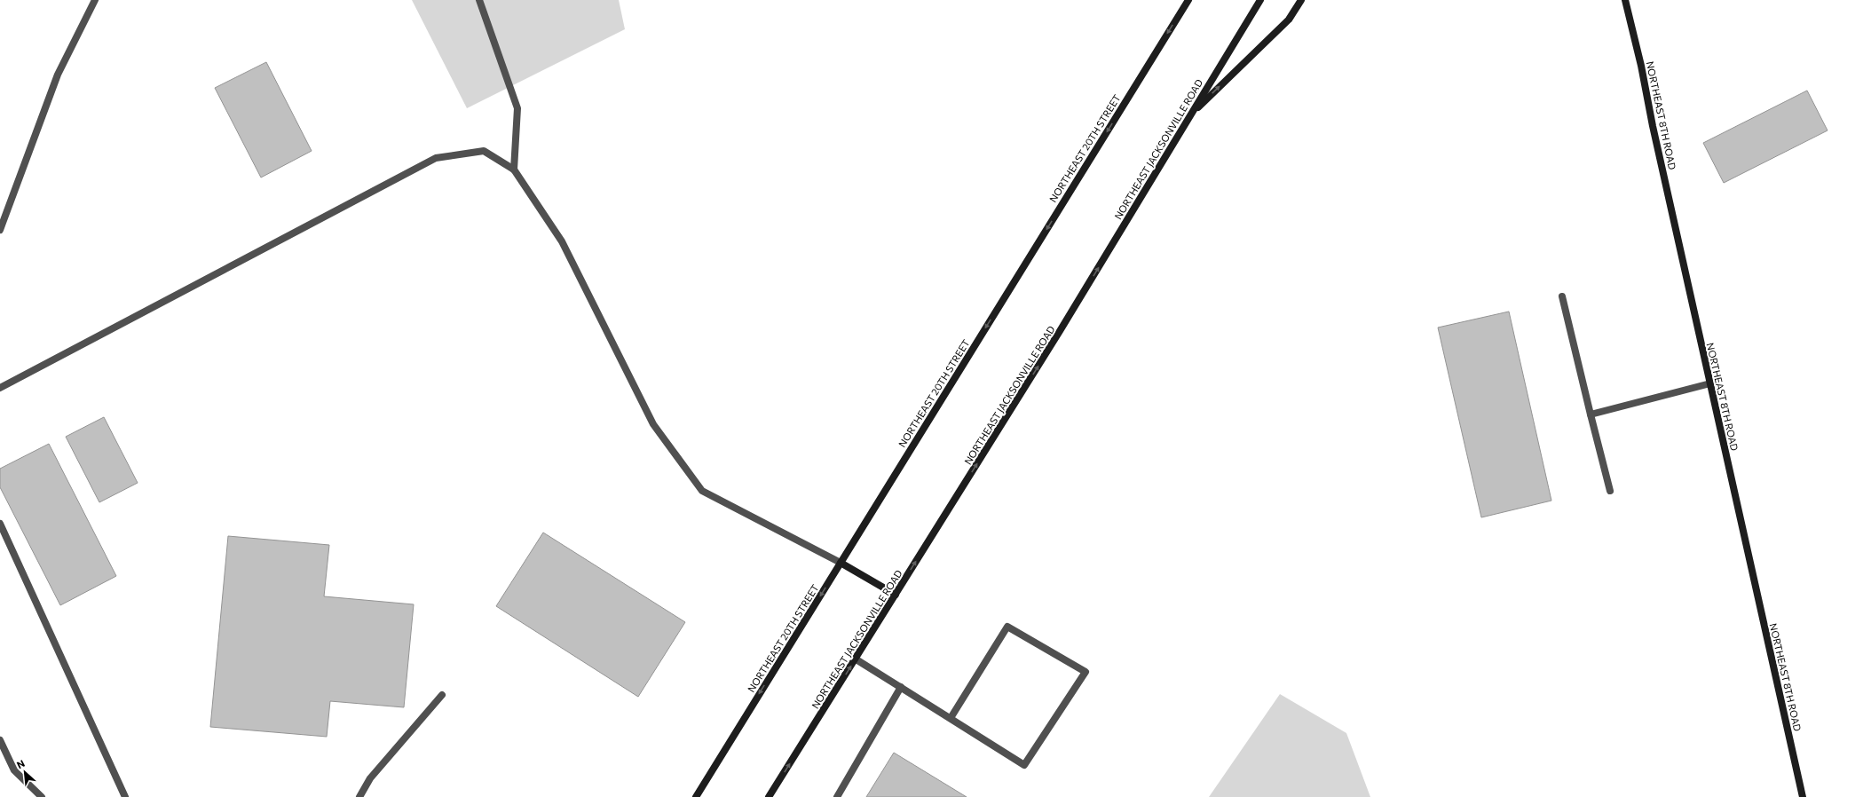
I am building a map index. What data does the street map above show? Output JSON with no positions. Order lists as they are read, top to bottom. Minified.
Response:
{"streets":{"main road":["NORTHEAST 8TH ROAD","NORTHEAST 20TH STREET","NORTHEAST JACKSONVILLE ROAD"]},"one_way":["NORTHEAST 20TH STREET","NORTHEAST JACKSONVILLE ROAD"],"north":"top left"}
